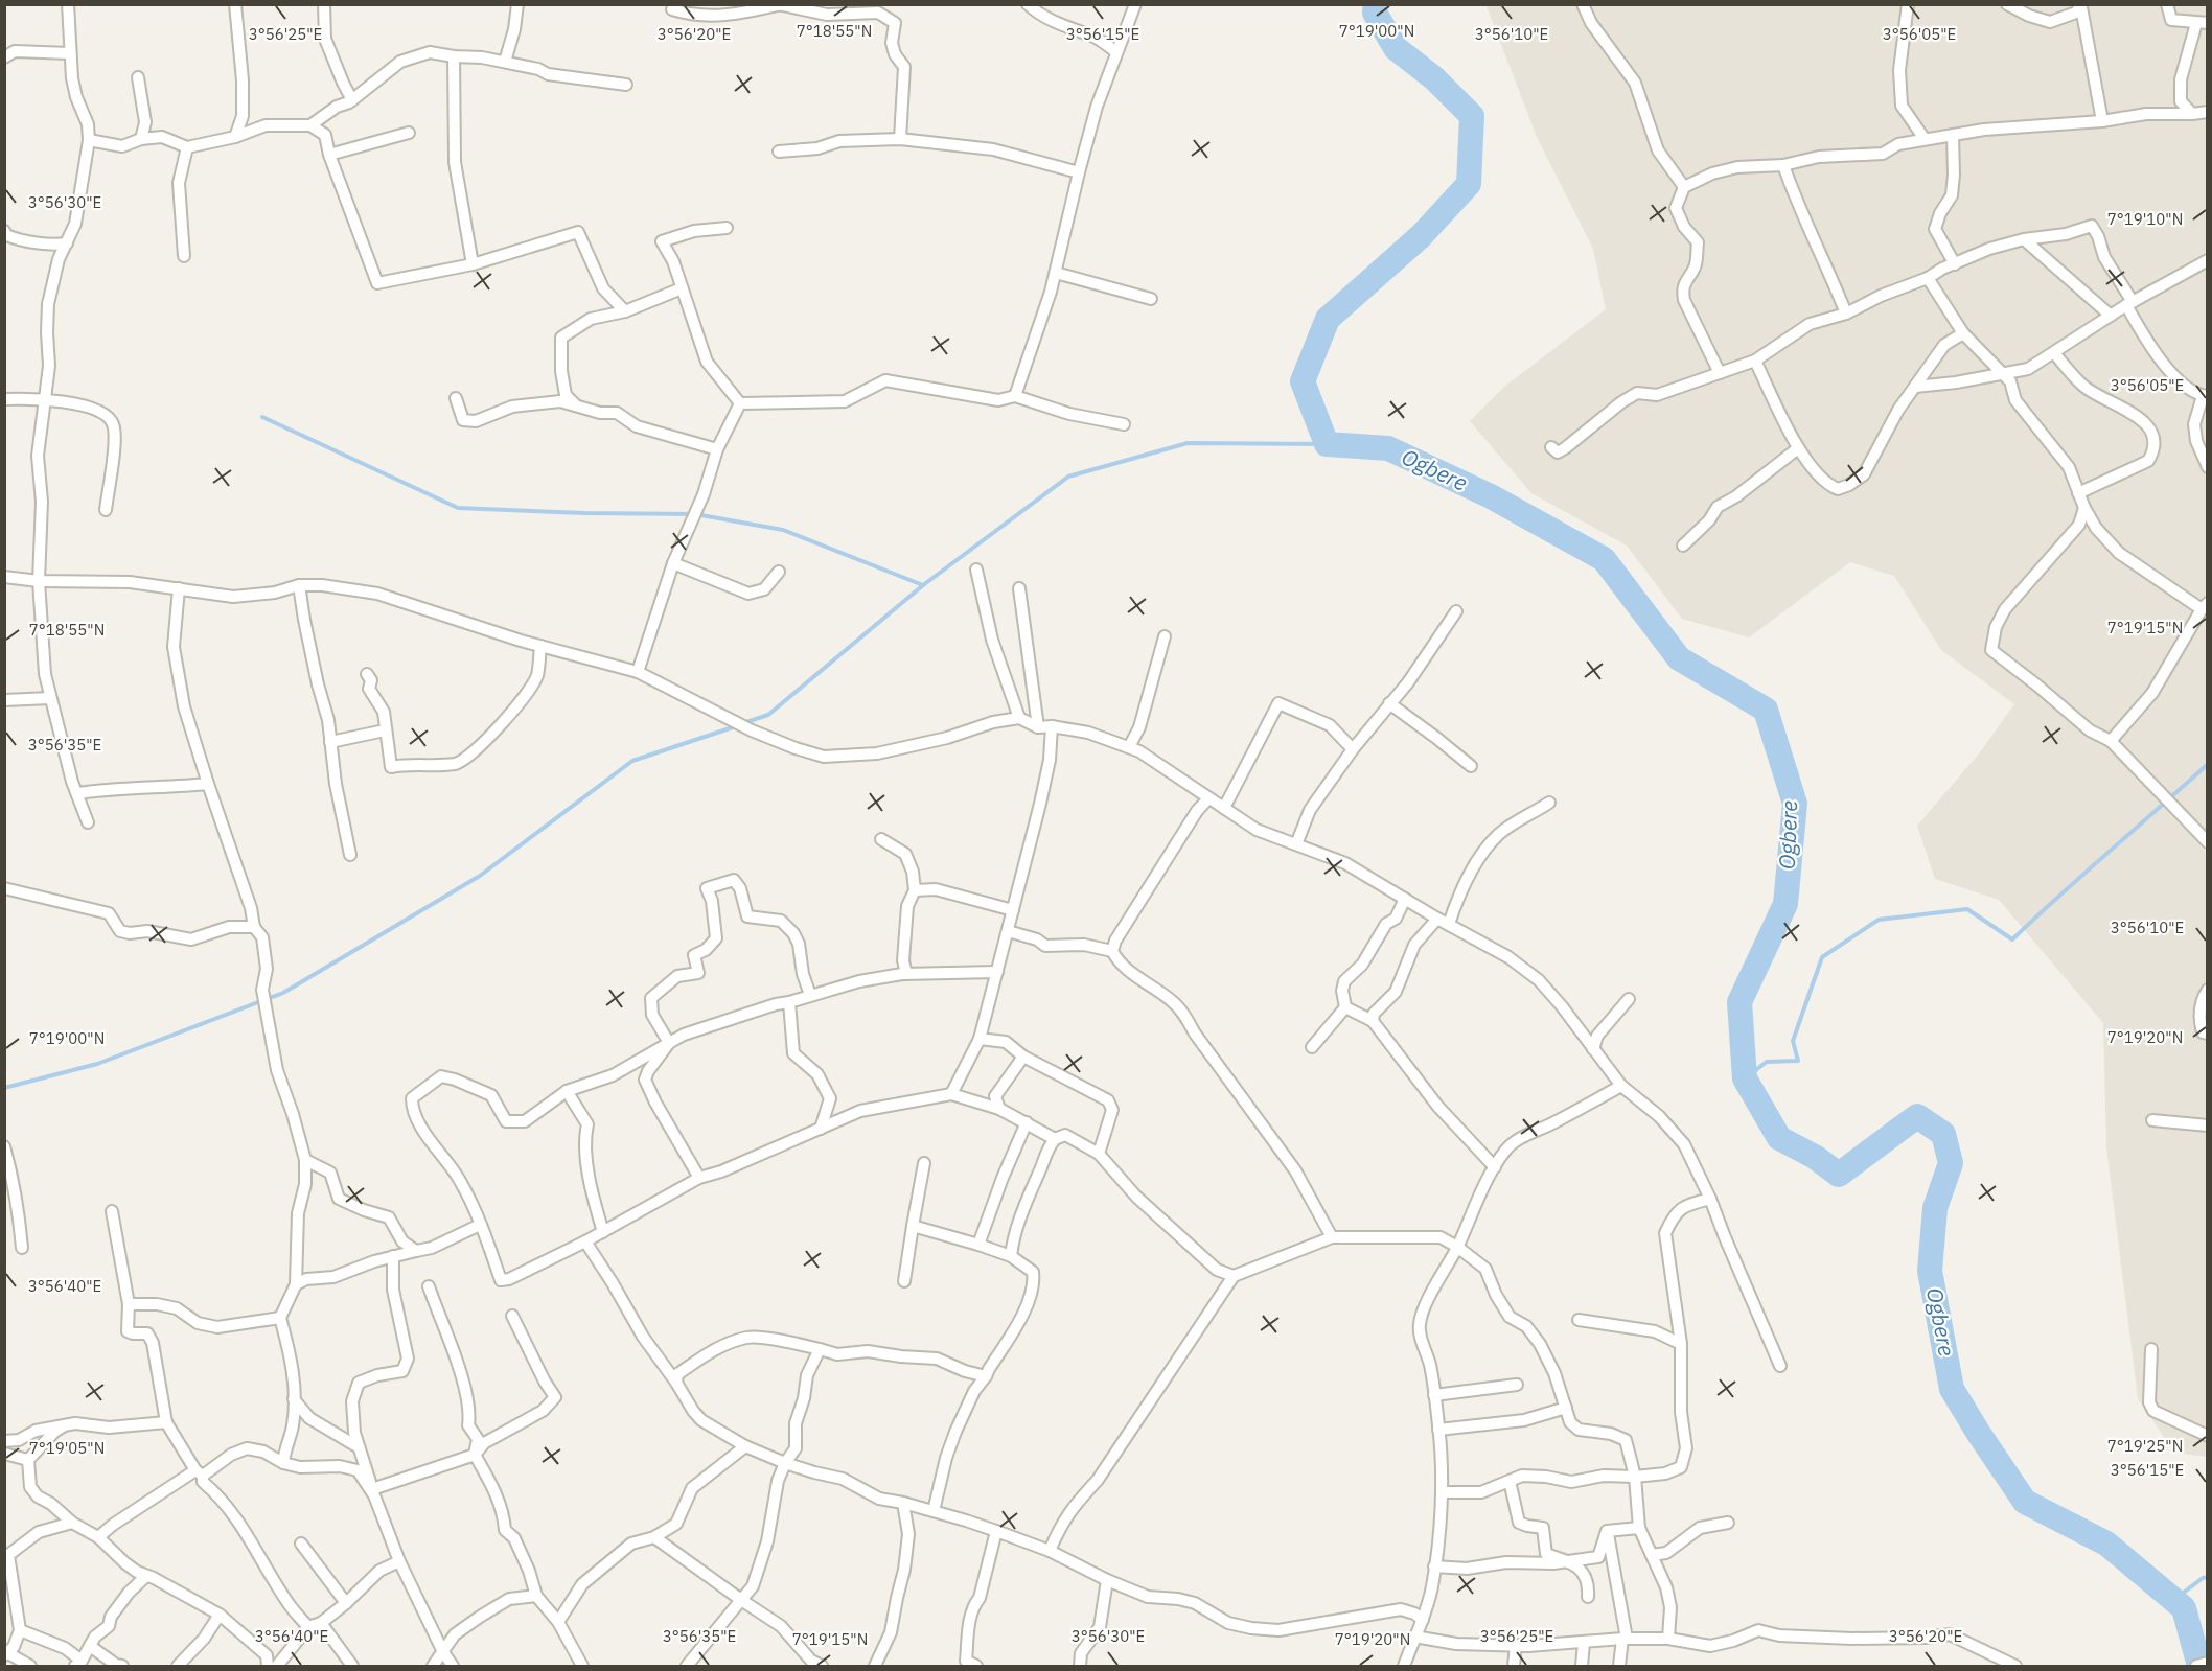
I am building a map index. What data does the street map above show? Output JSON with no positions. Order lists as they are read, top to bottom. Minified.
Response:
{"water":["Ogbere"],"coordinates":["7°19'00\"N","7°18'55\"N","3°56'25\"E","3°56'15\"E","3°56'10\"E","3°56'05\"E","3°56'20\"E","3°56'30\"E","7°19'10\"N","7°19'15\"N","3°56'35\"E","7°19'20\"N","3°56'40\"E","7°19'25\"N","7°19'05\"N"]}
